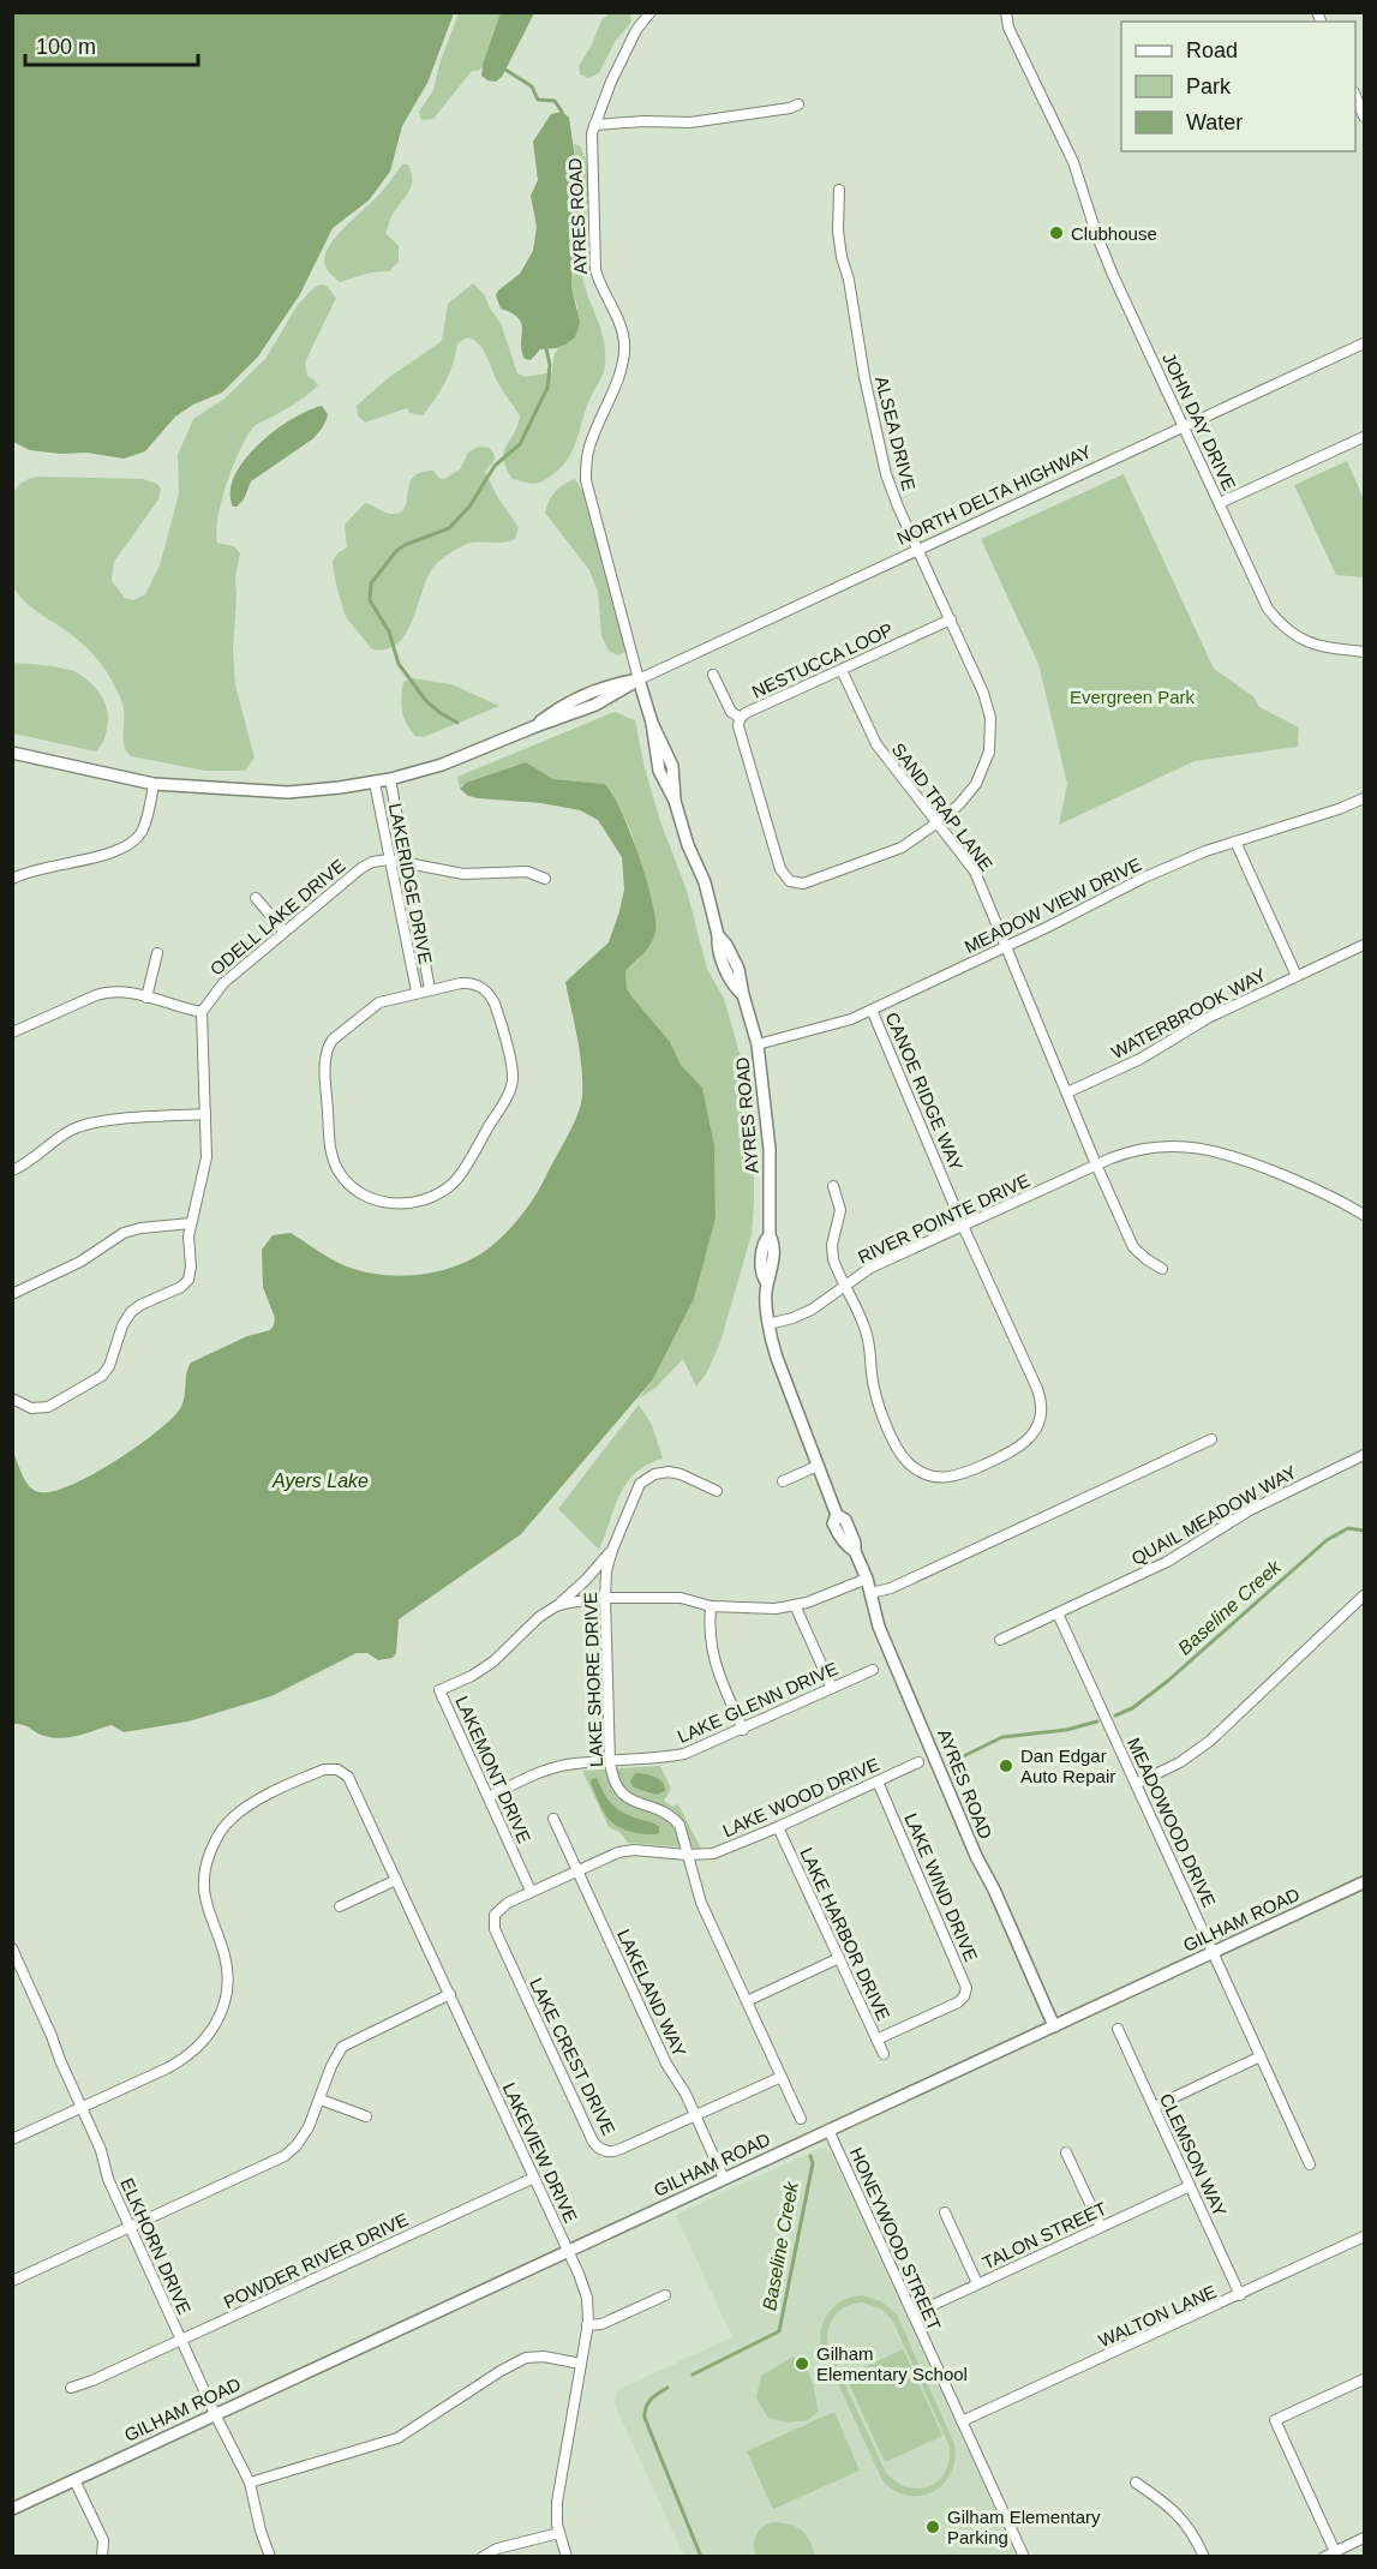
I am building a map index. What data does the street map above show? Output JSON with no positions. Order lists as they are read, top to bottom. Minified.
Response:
{"streets":{"street":["AYRES ROAD","JOHN DAY DRIVE","ALSEA DRIVE","NORTH DELTA HIGHWAY","NESTUCCA LOOP","SAND TRAP LANE","LAKERIDGE DRIVE","MEADOW VIEW DRIVE","ODELL LAKE DRIVE","WATERBROOK WAY","CANOE RIDGE WAY","RIVER POINTE DRIVE","QUAIL MEADOW WAY","LAKE SHORE DRIVE","LAKE GLENN DRIVE","LAKEMONT DRIVE","LAKE WOOD DRIVE","MEADOWOOD DRIVE","LAKE WIND DRIVE","GILHAM ROAD","LAKE HARBOR DRIVE","LAKELAND WAY","LAKE CREST DRIVE","LAKEVIEW DRIVE","CLEMSON WAY","TALON STREET","HONEYWOOD STREET","ELKHORN DRIVE","POWDER RIVER DRIVE","WALTON LANE"]},"crossings":[["AYRES ROAD","NORTH DELTA HIGHWAY"],["AYRES ROAD","MEADOW VIEW DRIVE"],["AYRES ROAD","RIVER POINTE DRIVE"],["AYRES ROAD","LAKEMONT DRIVE"],["AYRES ROAD","GILHAM ROAD"],["JOHN DAY DRIVE","NORTH DELTA HIGHWAY"],["ALSEA DRIVE","NORTH DELTA HIGHWAY"],["ALSEA DRIVE","NESTUCCA LOOP"],["ALSEA DRIVE","SAND TRAP LANE"],["NORTH DELTA HIGHWAY","LAKERIDGE DRIVE"],["NESTUCCA LOOP","SAND TRAP LANE"],["SAND TRAP LANE","MEADOW VIEW DRIVE"],["SAND TRAP LANE","WATERBROOK WAY"],["SAND TRAP LANE","RIVER POINTE DRIVE"],["LAKERIDGE DRIVE","ODELL LAKE DRIVE"],["MEADOW VIEW DRIVE","CANOE RIDGE WAY"],["CANOE RIDGE WAY","RIVER POINTE DRIVE"],["QUAIL MEADOW WAY","MEADOWOOD DRIVE"],["LAKE SHORE DRIVE","LAKE GLENN DRIVE"],["LAKE SHORE DRIVE","LAKEMONT DRIVE"],["LAKE SHORE DRIVE","LAKE WOOD DRIVE"],["LAKE SHORE DRIVE","LAKE CREST DRIVE"],["LAKE GLENN DRIVE","LAKEMONT DRIVE"],["LAKEMONT DRIVE","LAKE WOOD DRIVE"],["LAKE WOOD DRIVE","LAKE WIND DRIVE"],["LAKE WOOD DRIVE","LAKE HARBOR DRIVE"],["LAKE WOOD DRIVE","LAKELAND WAY"],["LAKE WOOD DRIVE","LAKE CREST DRIVE"],["MEADOWOOD DRIVE","GILHAM ROAD"],["LAKE WIND DRIVE","LAKE HARBOR DRIVE"],["GILHAM ROAD","LAKELAND WAY"],["GILHAM ROAD","LAKEVIEW DRIVE"],["GILHAM ROAD","HONEYWOOD STREET"],["GILHAM ROAD","ELKHORN DRIVE"],["LAKELAND WAY","LAKE CREST DRIVE"],["LAKEVIEW DRIVE","ELKHORN DRIVE"],["LAKEVIEW DRIVE","POWDER RIVER DRIVE"],["CLEMSON WAY","TALON STREET"],["CLEMSON WAY","WALTON LANE"],["TALON STREET","HONEYWOOD STREET"],["HONEYWOOD STREET","WALTON LANE"],["ELKHORN DRIVE","POWDER RIVER DRIVE"]],"water":["Ayers Lake","Baseline Creek"],"parks":["Evergreen Park"],"places":["Clubhouse","Dan Edgar Auto Repair","Gilham Elementary School","Gilham Elementary Parking"],"legend":["Road","Park","Water"],"scale_bar":"100 m"}
